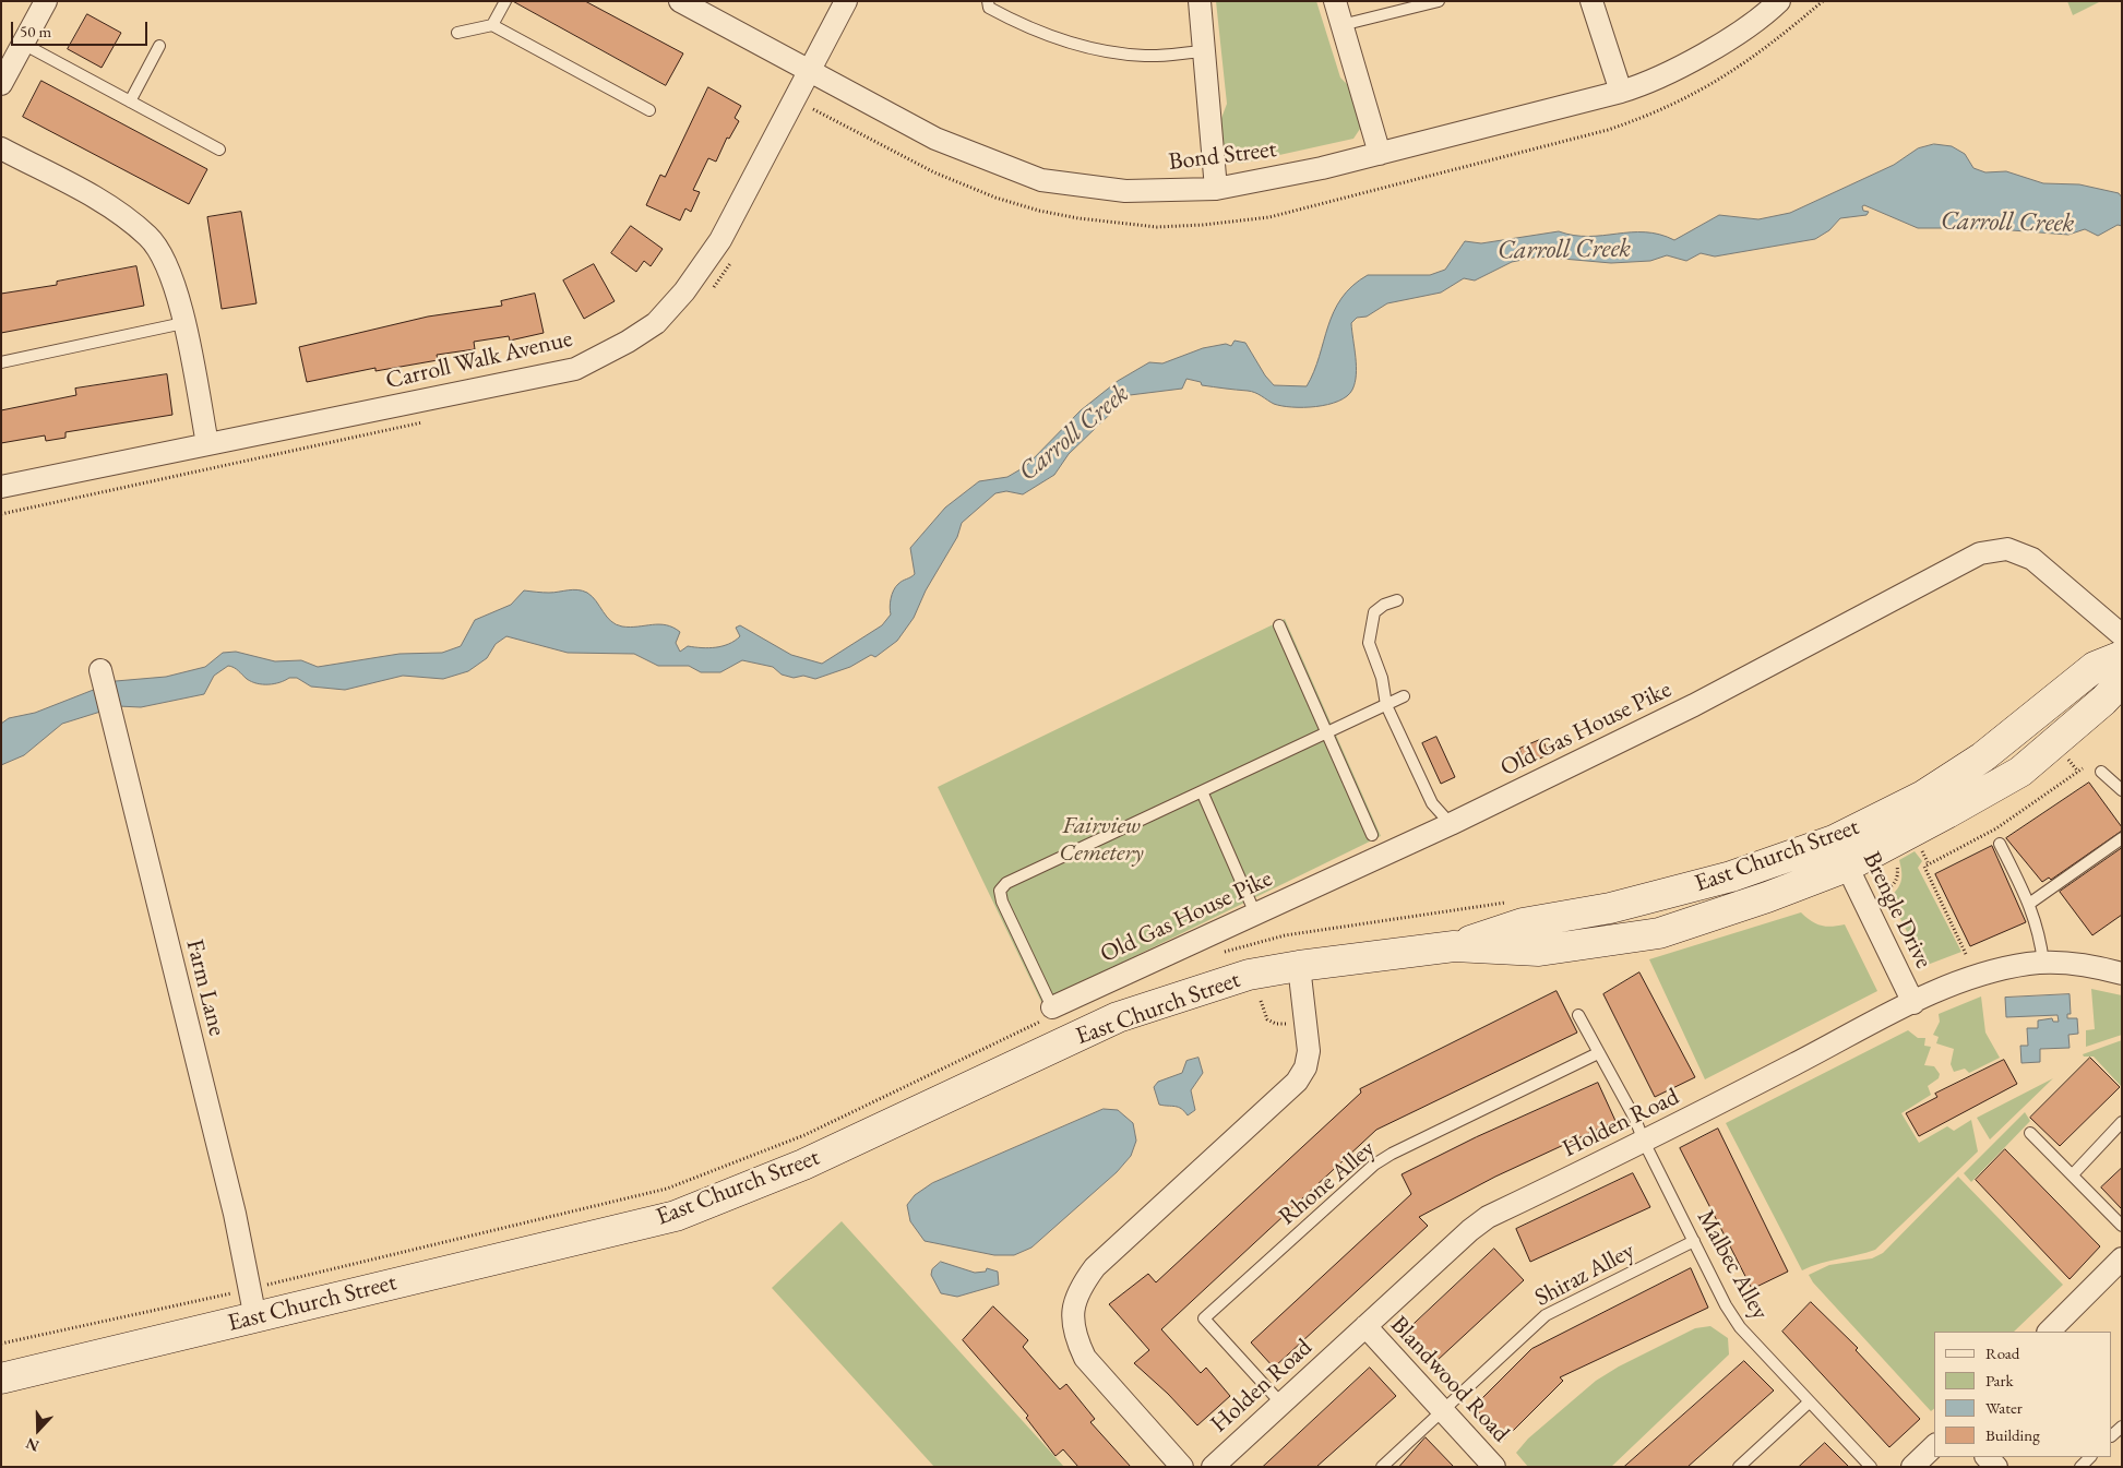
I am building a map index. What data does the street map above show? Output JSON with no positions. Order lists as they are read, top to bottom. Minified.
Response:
{"streets":{"main road":["East Church Street"],"street":["Bond Street","Carroll Walk Avenue","Old Gas House Pike","Brengle Drive","Farm Lane","Holden Road","Blandwood Road"],"lane":["Rhone Alley","Malbec Alley","Shiraz Alley"]},"crossings":[["Bond Street","Carroll Walk Avenue"],["East Church Street","Brengle Drive"],["East Church Street","Farm Lane"],["Brengle Drive","Holden Road"],["Holden Road","Rhone Alley"],["Holden Road","Malbec Alley"],["Holden Road","Blandwood Road"],["Malbec Alley","Shiraz Alley"],["Shiraz Alley","Blandwood Road"]],"water":["Carroll Creek"],"parks":["Fairview Cemetery"],"legend":["Road","Park","Water","Building"],"scale_bar":"50 m","north":"bottom"}
